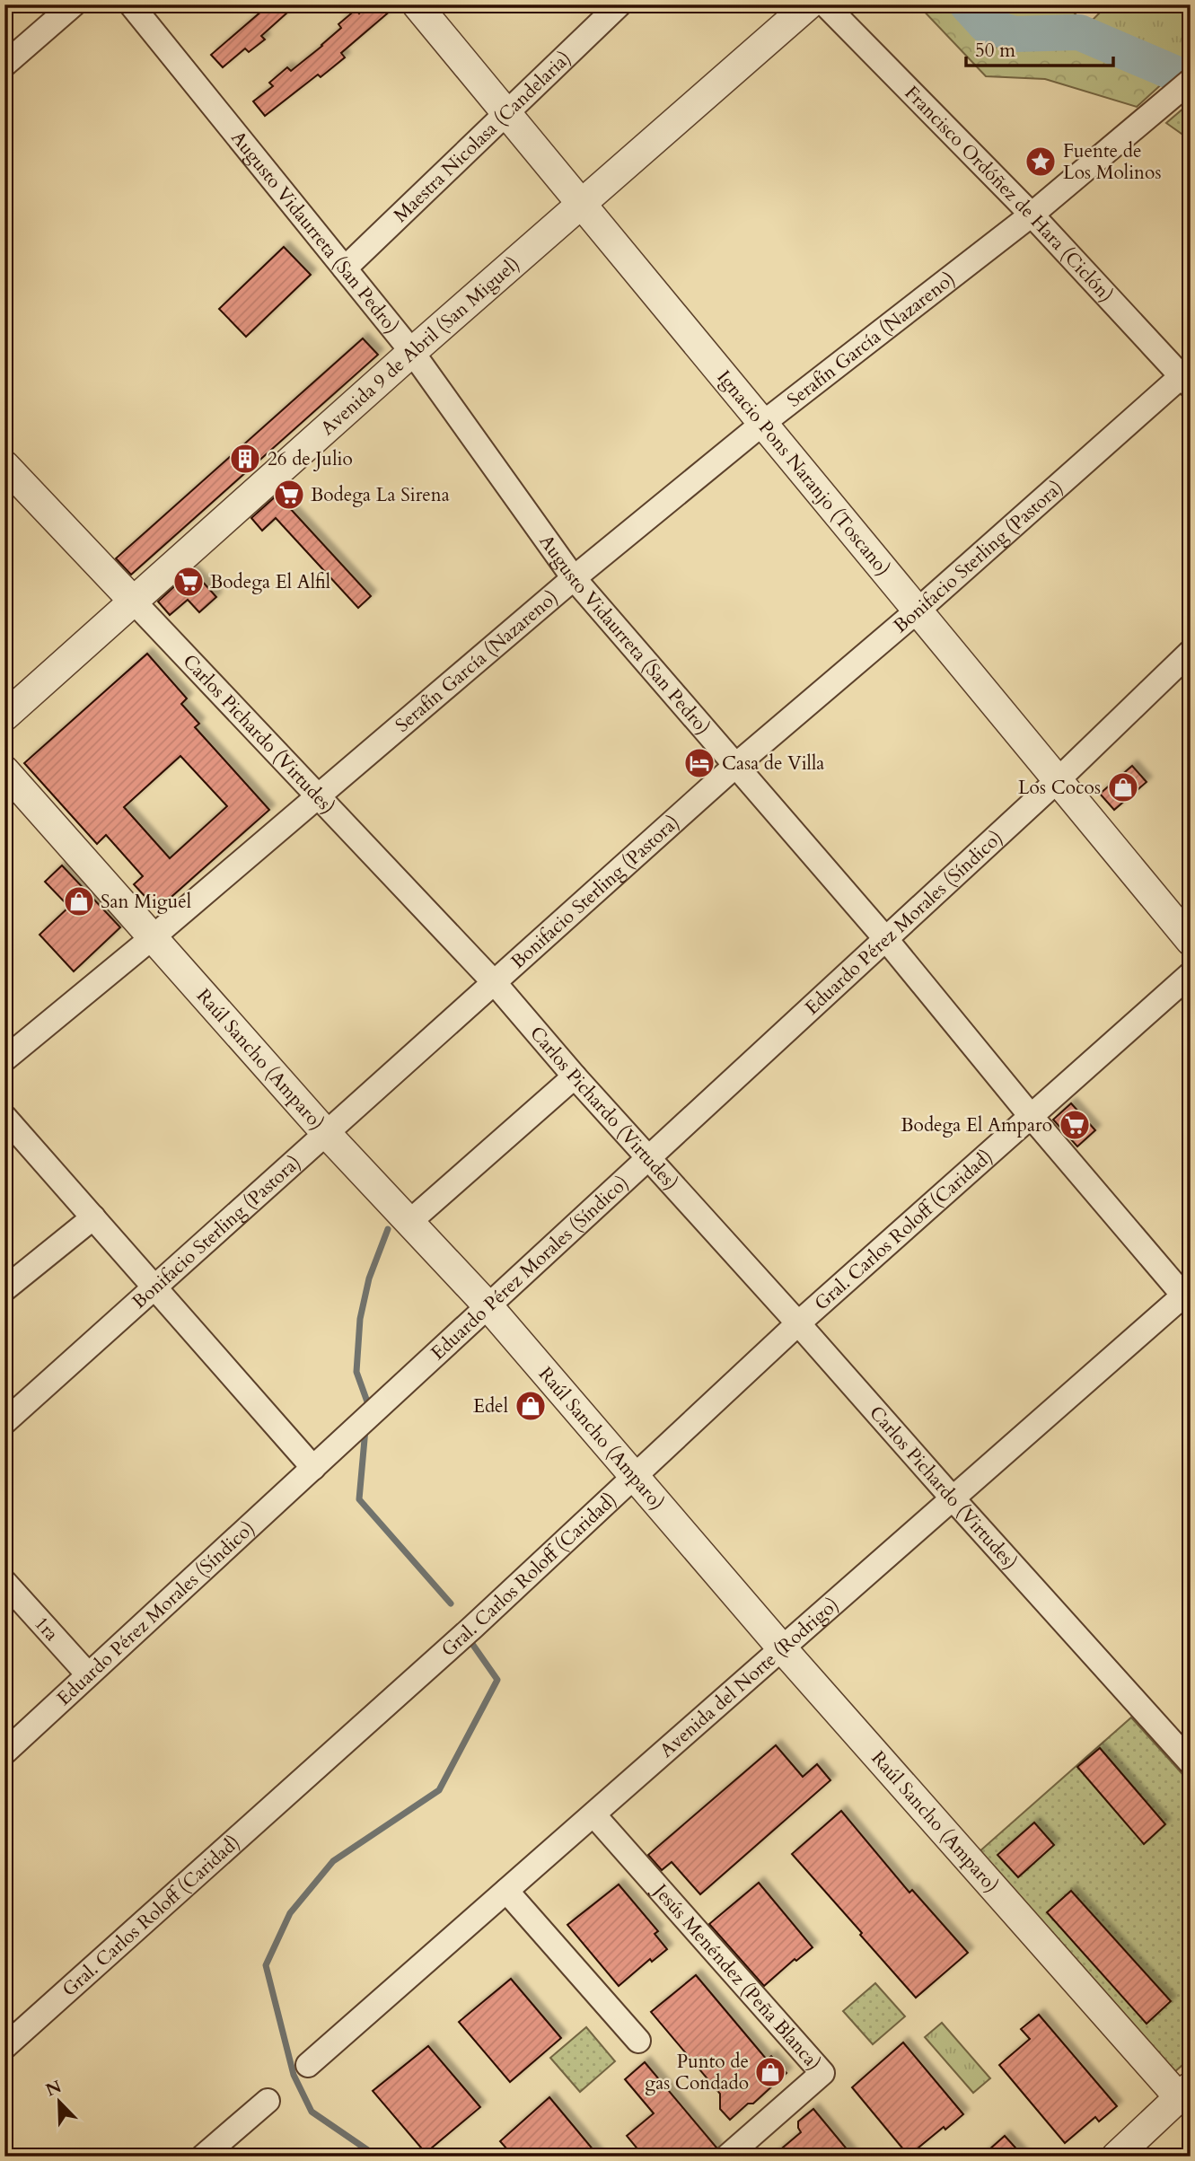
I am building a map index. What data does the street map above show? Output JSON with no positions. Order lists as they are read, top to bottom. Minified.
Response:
{"streets":{"street":["Maestra Nicolasa (Candelaria)","Francisco Ordóñez de Hara (Ciclón)","Augusto Vidaurreta (San Pedro)","Serafín García (Nazareno)","Avenida 9 de Abril (San Miguel)","Ignacio Pons Naranjo (Toscano)","Bonifacio Sterling (Pastora)","Carlos Pichardo (Virtudes)","Eduardo Pérez Morales (Síndico)","Raúl Sancho (Amparo)","Gral. Carlos Roloff (Caridad)","1ra","Avenida del Norte (Rodrigo)","Jesús Menéndez (Peña Blanca)"]},"crossings":[["Maestra Nicolasa (Candelaria)","Augusto Vidaurreta (San Pedro)"],["Maestra Nicolasa (Candelaria)","Ignacio Pons Naranjo (Toscano)"],["Francisco Ordóñez de Hara (Ciclón)","Serafín García (Nazareno)"],["Francisco Ordóñez de Hara (Ciclón)","Bonifacio Sterling (Pastora)"],["Augusto Vidaurreta (San Pedro)","Serafín García (Nazareno)"],["Augusto Vidaurreta (San Pedro)","Avenida 9 de Abril (San Miguel)"],["Augusto Vidaurreta (San Pedro)","Bonifacio Sterling (Pastora)"],["Augusto Vidaurreta (San Pedro)","Eduardo Pérez Morales (Síndico)"],["Augusto Vidaurreta (San Pedro)","Gral. Carlos Roloff (Caridad)"],["Augusto Vidaurreta (San Pedro)","Avenida del Norte (Rodrigo)"],["Serafín García (Nazareno)","Ignacio Pons Naranjo (Toscano)"],["Serafín García (Nazareno)","Carlos Pichardo (Virtudes)"],["Serafín García (Nazareno)","Raúl Sancho (Amparo)"],["Avenida 9 de Abril (San Miguel)","Ignacio Pons Naranjo (Toscano)"],["Avenida 9 de Abril (San Miguel)","Carlos Pichardo (Virtudes)"],["Ignacio Pons Naranjo (Toscano)","Bonifacio Sterling (Pastora)"],["Ignacio Pons Naranjo (Toscano)","Eduardo Pérez Morales (Síndico)"],["Bonifacio Sterling (Pastora)","Carlos Pichardo (Virtudes)"],["Bonifacio Sterling (Pastora)","Raúl Sancho (Amparo)"],["Carlos Pichardo (Virtudes)","Eduardo Pérez Morales (Síndico)"],["Carlos Pichardo (Virtudes)","Gral. Carlos Roloff (Caridad)"],["Carlos Pichardo (Virtudes)","Avenida del Norte (Rodrigo)"],["Eduardo Pérez Morales (Síndico)","Raúl Sancho (Amparo)"],["Eduardo Pérez Morales (Síndico)","1ra"],["Raúl Sancho (Amparo)","Gral. Carlos Roloff (Caridad)"],["Raúl Sancho (Amparo)","Avenida del Norte (Rodrigo)"],["Avenida del Norte (Rodrigo)","Jesús Menéndez (Peña Blanca)"]],"places":{"place":["Fuente de Los Molinos"],"building":["26 de Julio"],"supermarket":["Bodega La Sirena","Bodega El Alfil","Bodega El Amparo"],"hotel":["Casa de Villa"],"shop":["Los Cocos","San Miguel","Edel","Punto de gas Condado"]},"scale_bar":"50 m","north":"top left"}
